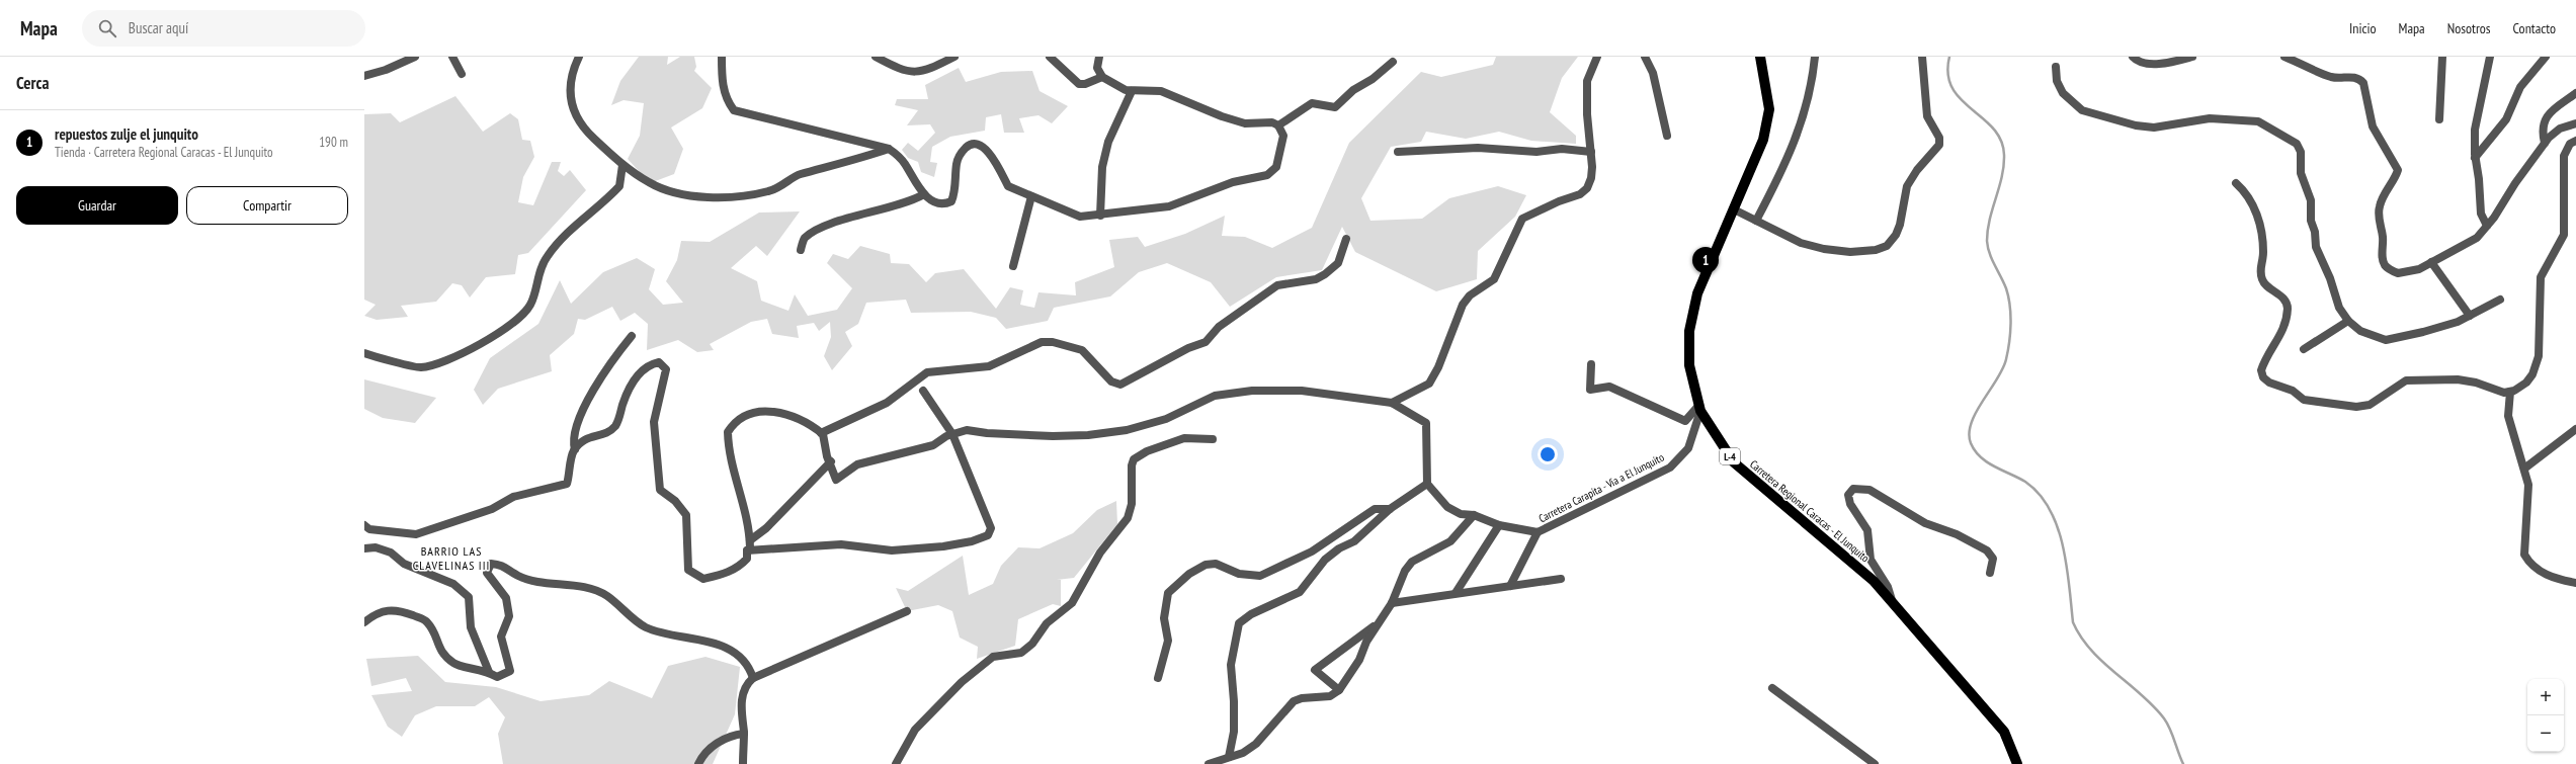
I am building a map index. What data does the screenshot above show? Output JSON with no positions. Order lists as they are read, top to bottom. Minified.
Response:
{"streets":{"main road":["L-4","Carretera Regional Caracas - El Junquito"],"street":["Carretera Carapita - Vía a El Junquito"]},"crossings":[["Carretera Carapita - Vía a El Junquito","Carretera Regional Caracas - El Junquito"]],"districts":["BARRIO LAS CLAVELINAS III"],"page":{"header":"Mapa","search":"Buscar aquí","nav":["Inicio","Mapa","Nosotros","Contacto"],"heading":"Cerca","list":[{"mark":"1","name":"repuestos zulje el junquito","note":"Tienda · Carretera Regional Caracas - El Junquito","value":"190 m"}],"buttons":["Guardar","Compartir"],"pins":"1","map_buttons":["+","−"]}}
